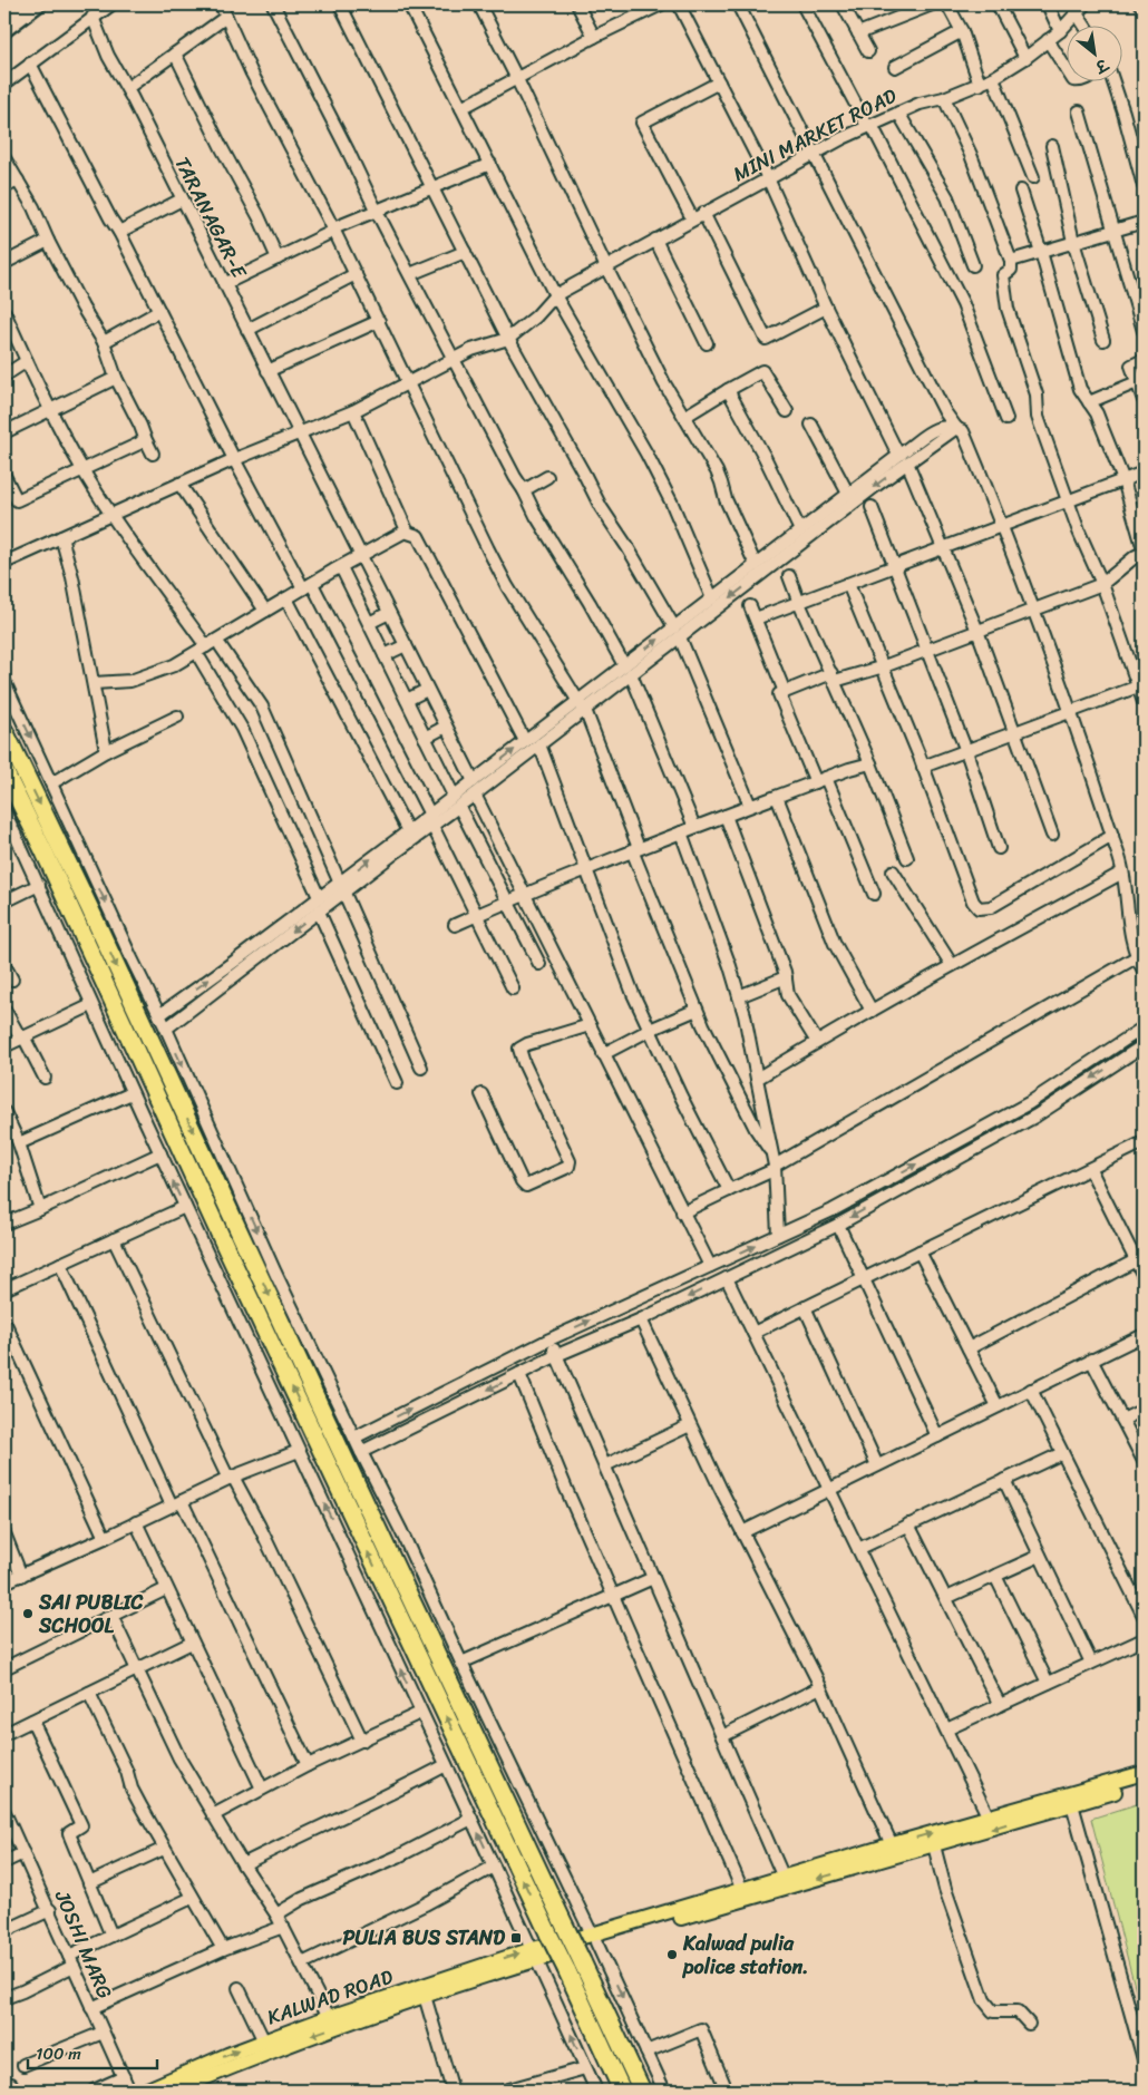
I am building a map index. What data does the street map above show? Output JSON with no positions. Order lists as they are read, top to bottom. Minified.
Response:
{"streets":{"main road":["KALWAD ROAD"],"street":["MINI MARKET ROAD","TARANAGAR-E","JOSHI MARG"]},"places":{"other":["SAI PUBLIC SCHOOL","Kalwad pulia police station."],"transit":["PULIA BUS STAND"]},"scale_bar":"100 m","north":"bottom right"}
